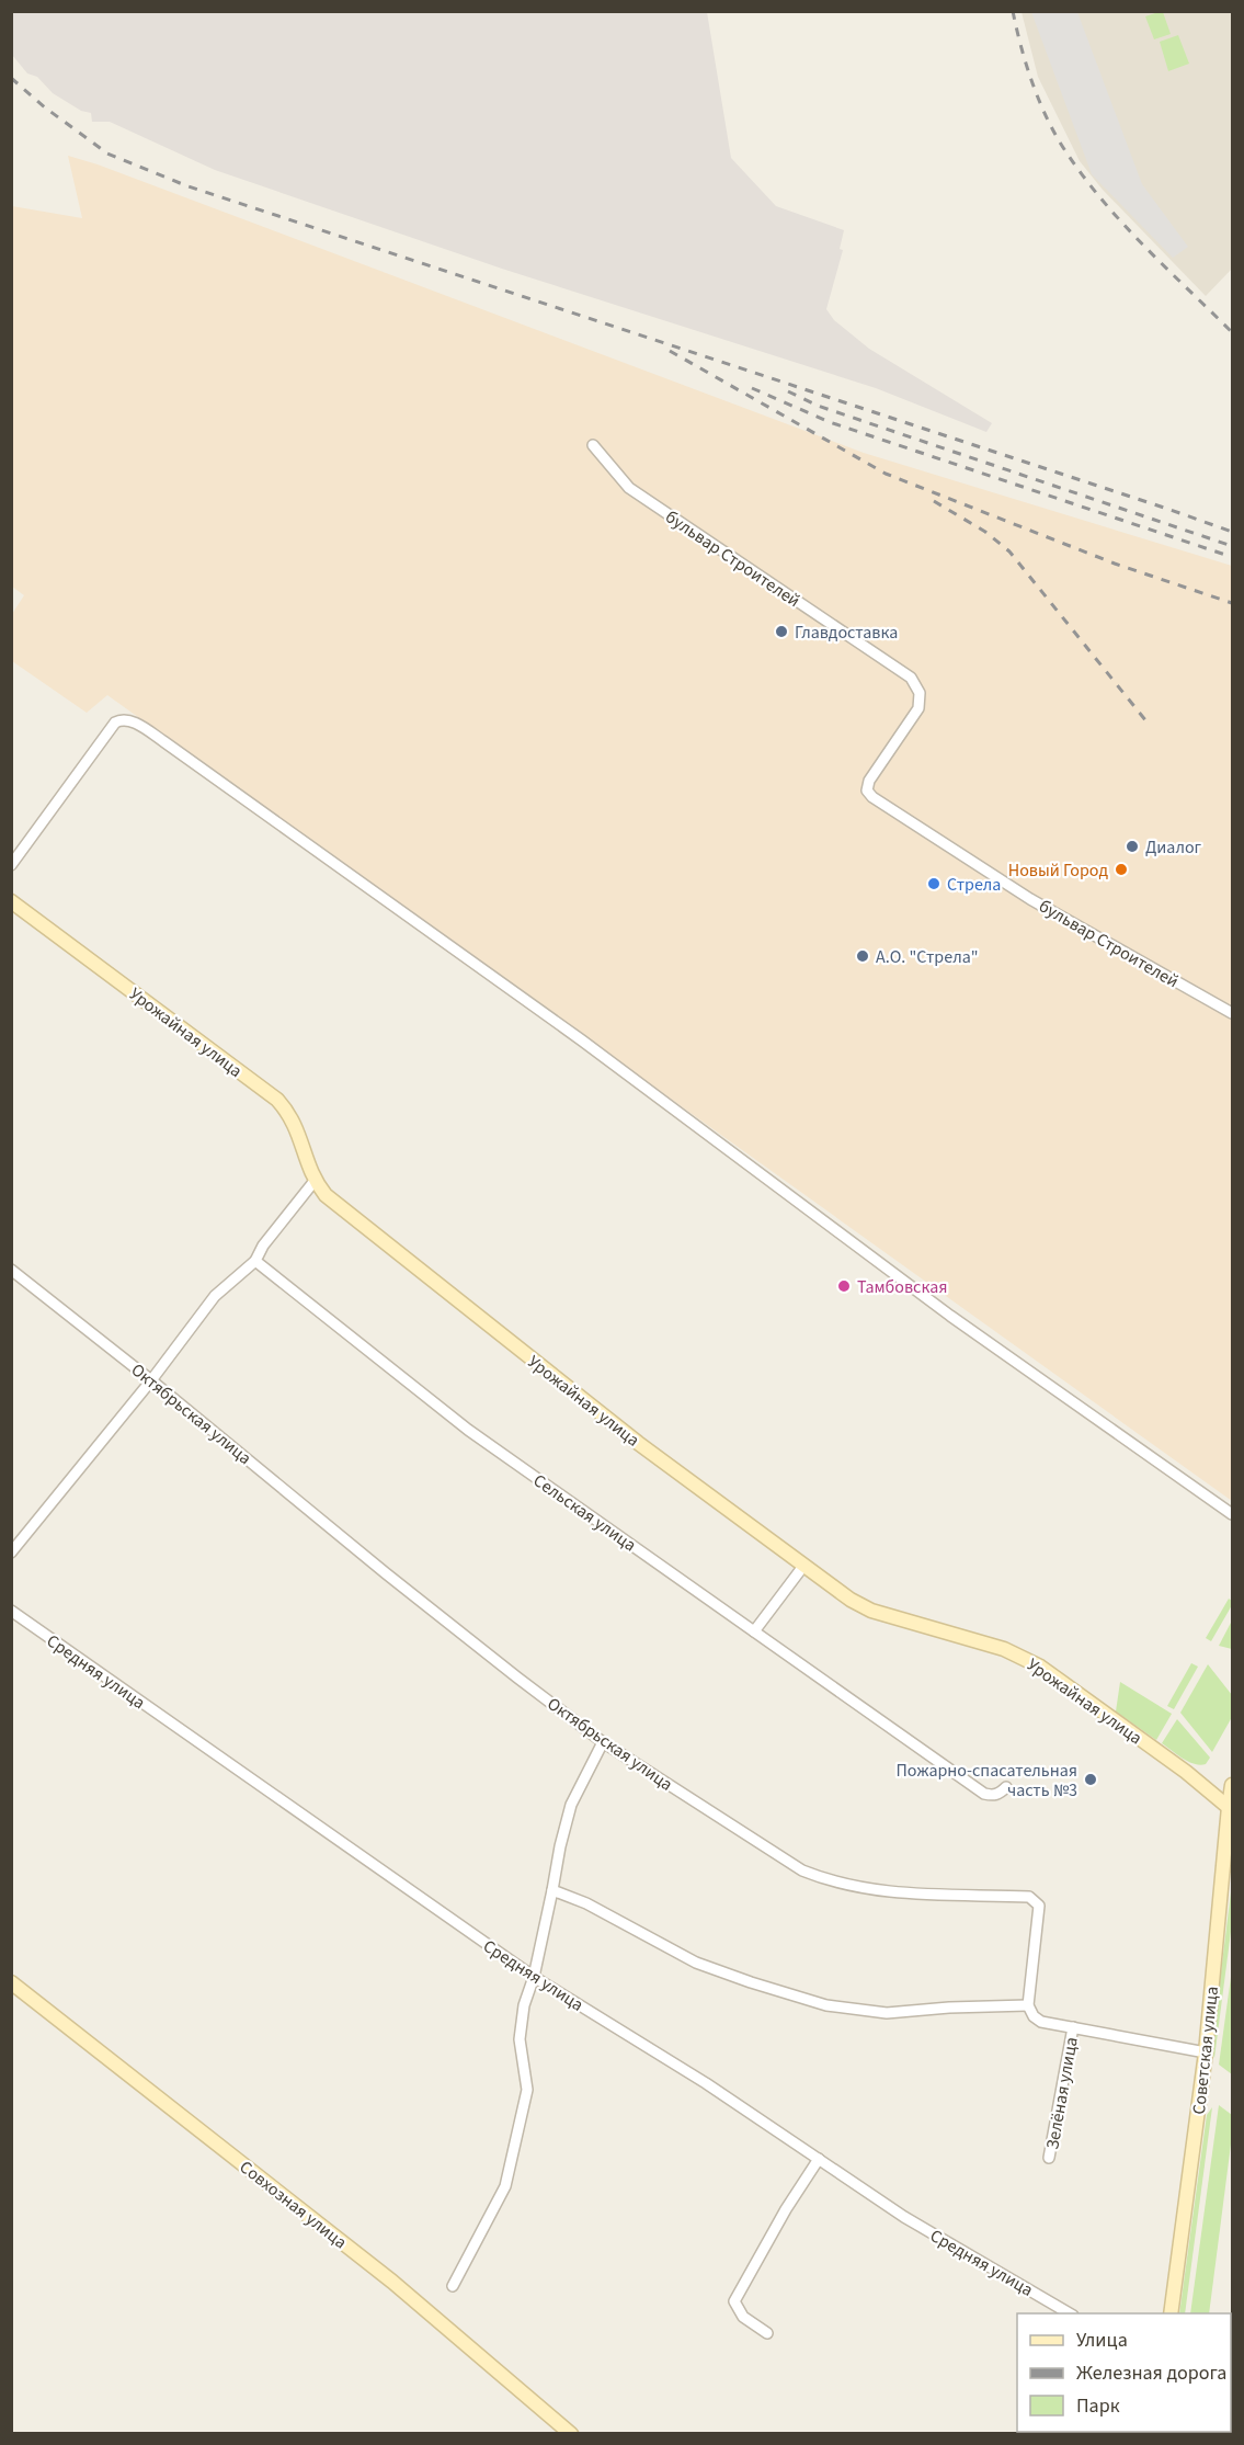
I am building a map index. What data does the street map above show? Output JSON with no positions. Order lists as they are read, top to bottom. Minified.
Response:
{"streets":{"street":["бульвар Строителей","Урожайная улица","Октябрьская улица","Сельская улица","Средняя улица","Советская улица","Зелёная улица","Совхозная улица"]},"crossings":[["Урожайная улица","Советская улица"]],"places":["Главдоставка","Диалог","Новый Город","Стрела","А.О. \"Стрела\"","Тамбовская","Пожарно-спасательная часть №3"],"legend":["Улица","Железная дорога","Парк"]}
